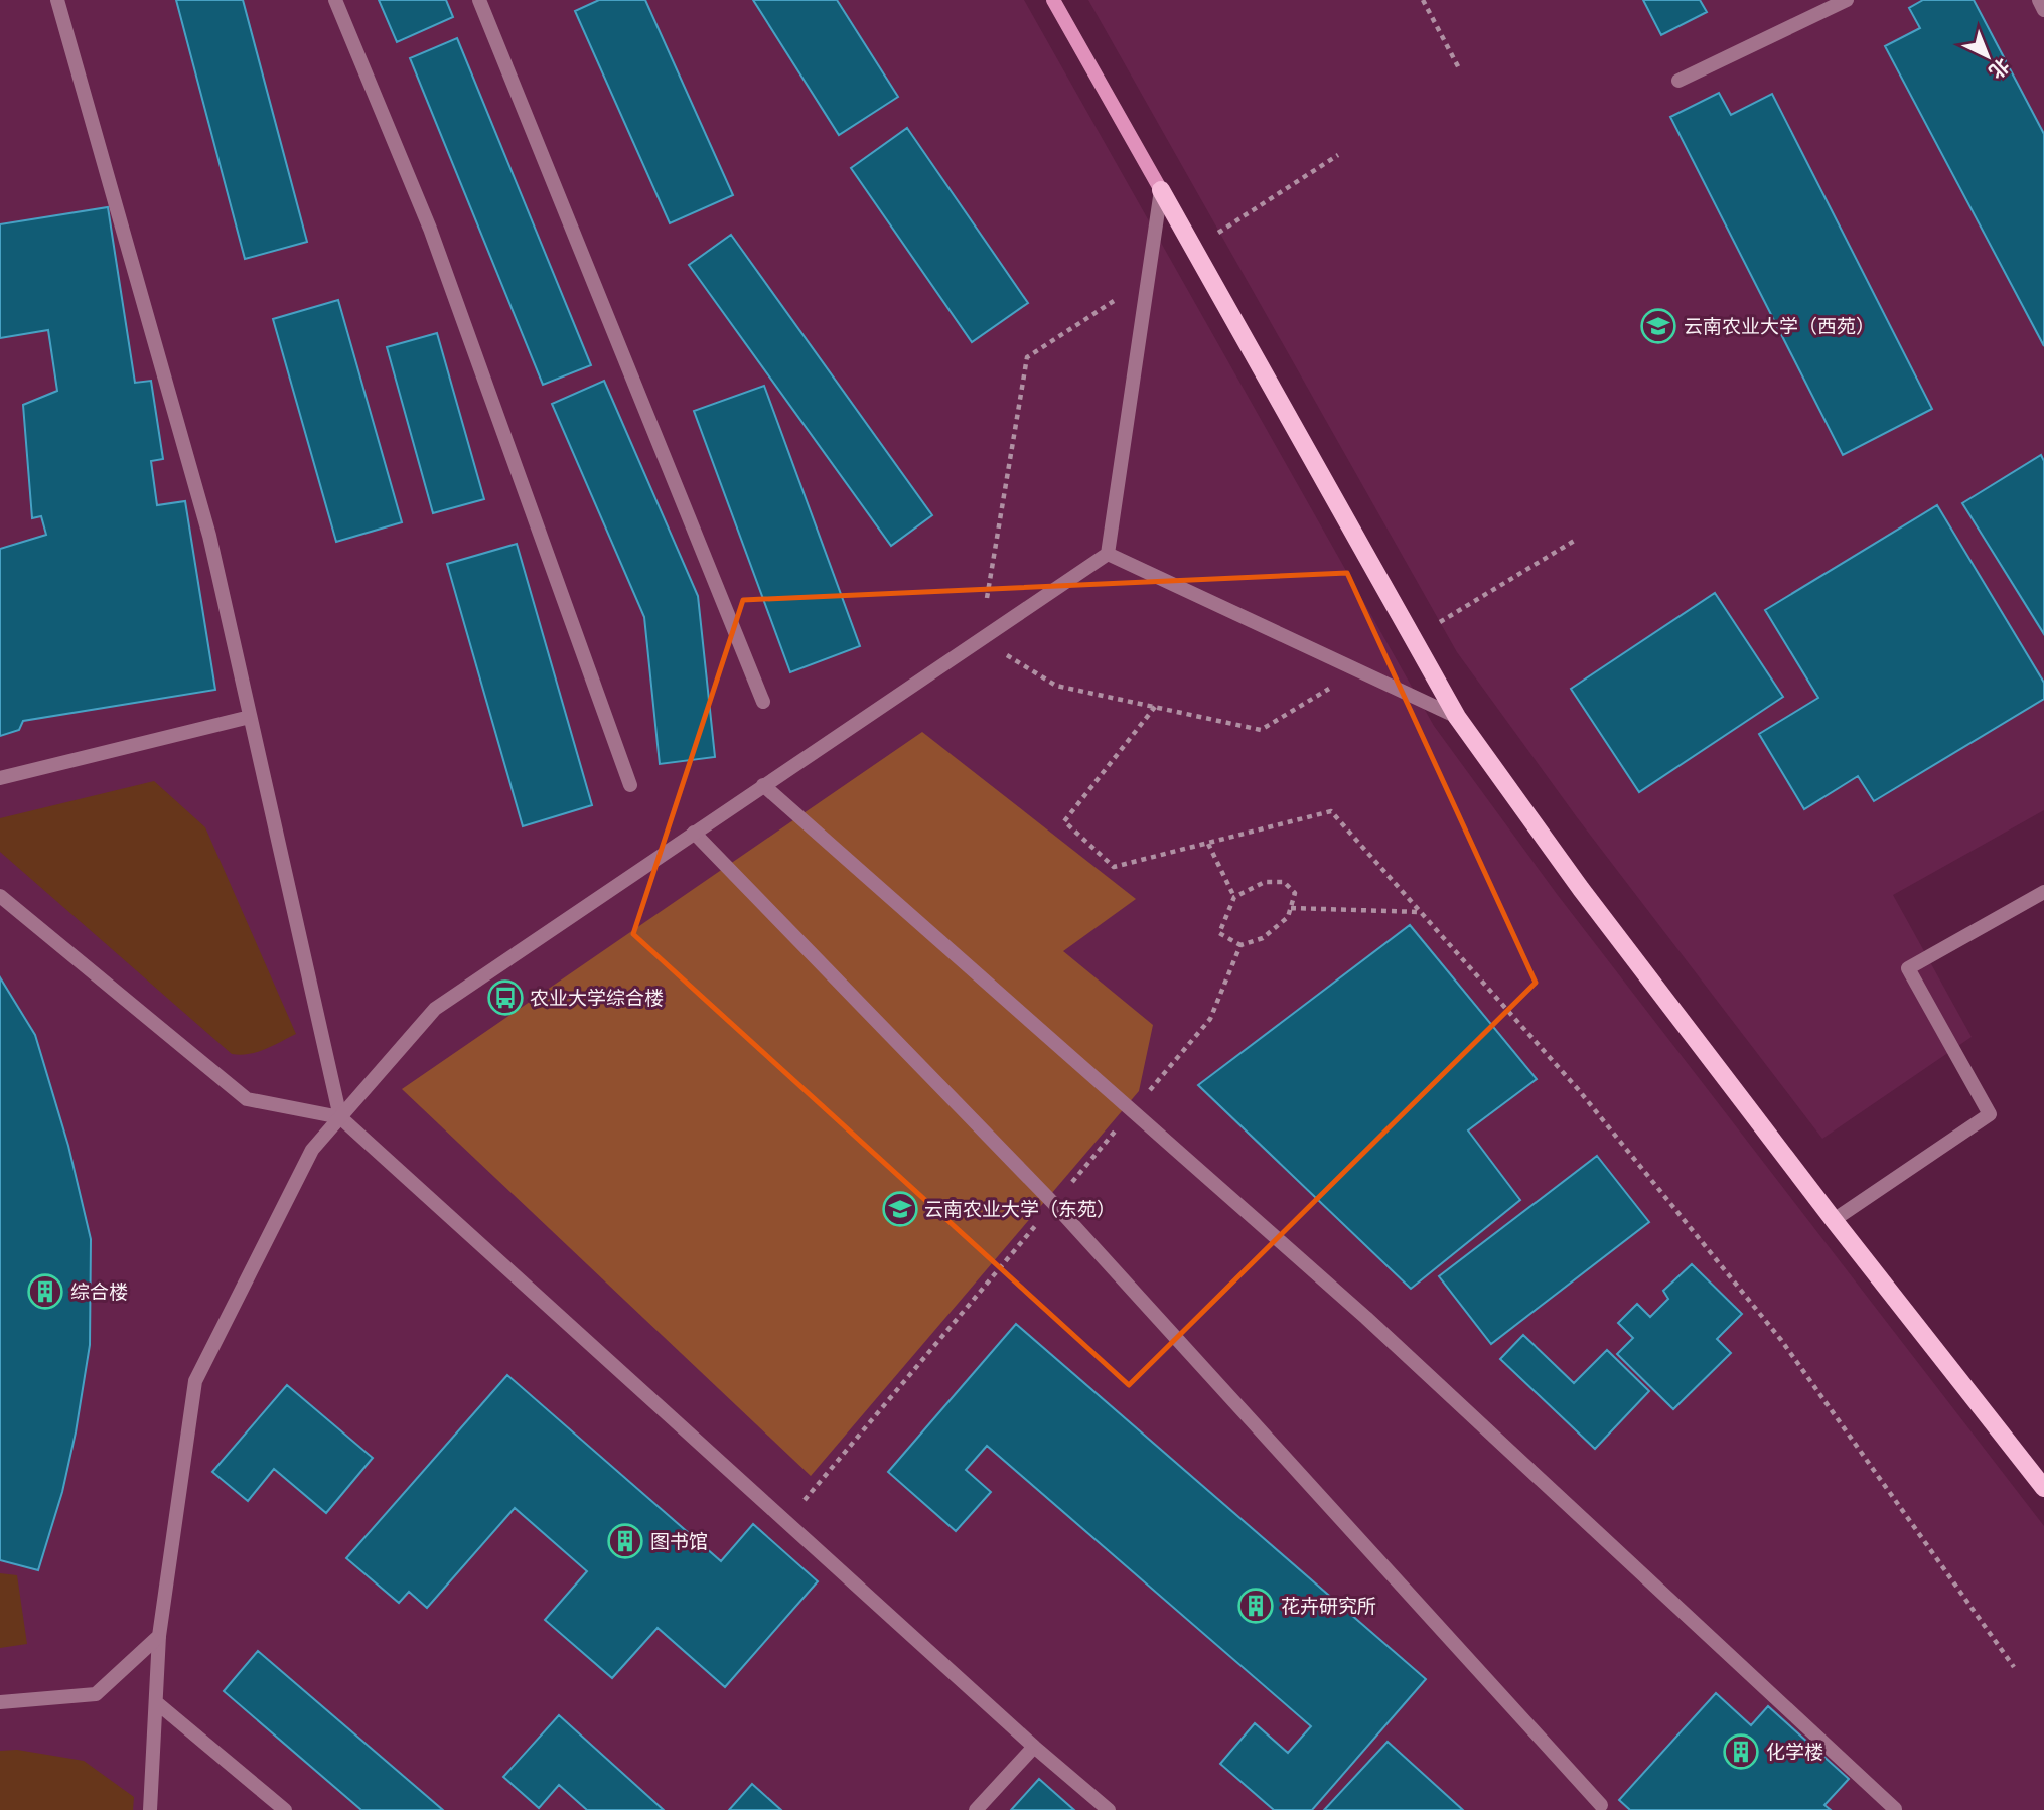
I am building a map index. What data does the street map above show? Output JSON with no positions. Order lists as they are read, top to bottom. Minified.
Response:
{"places":{"school or university":["云南农业大学（西苑）","云南农业大学（东苑）"],"bus stop":["农业大学综合楼"],"building":["综合楼","图书馆","花卉研究所","化学楼"]},"north":"bottom right"}
